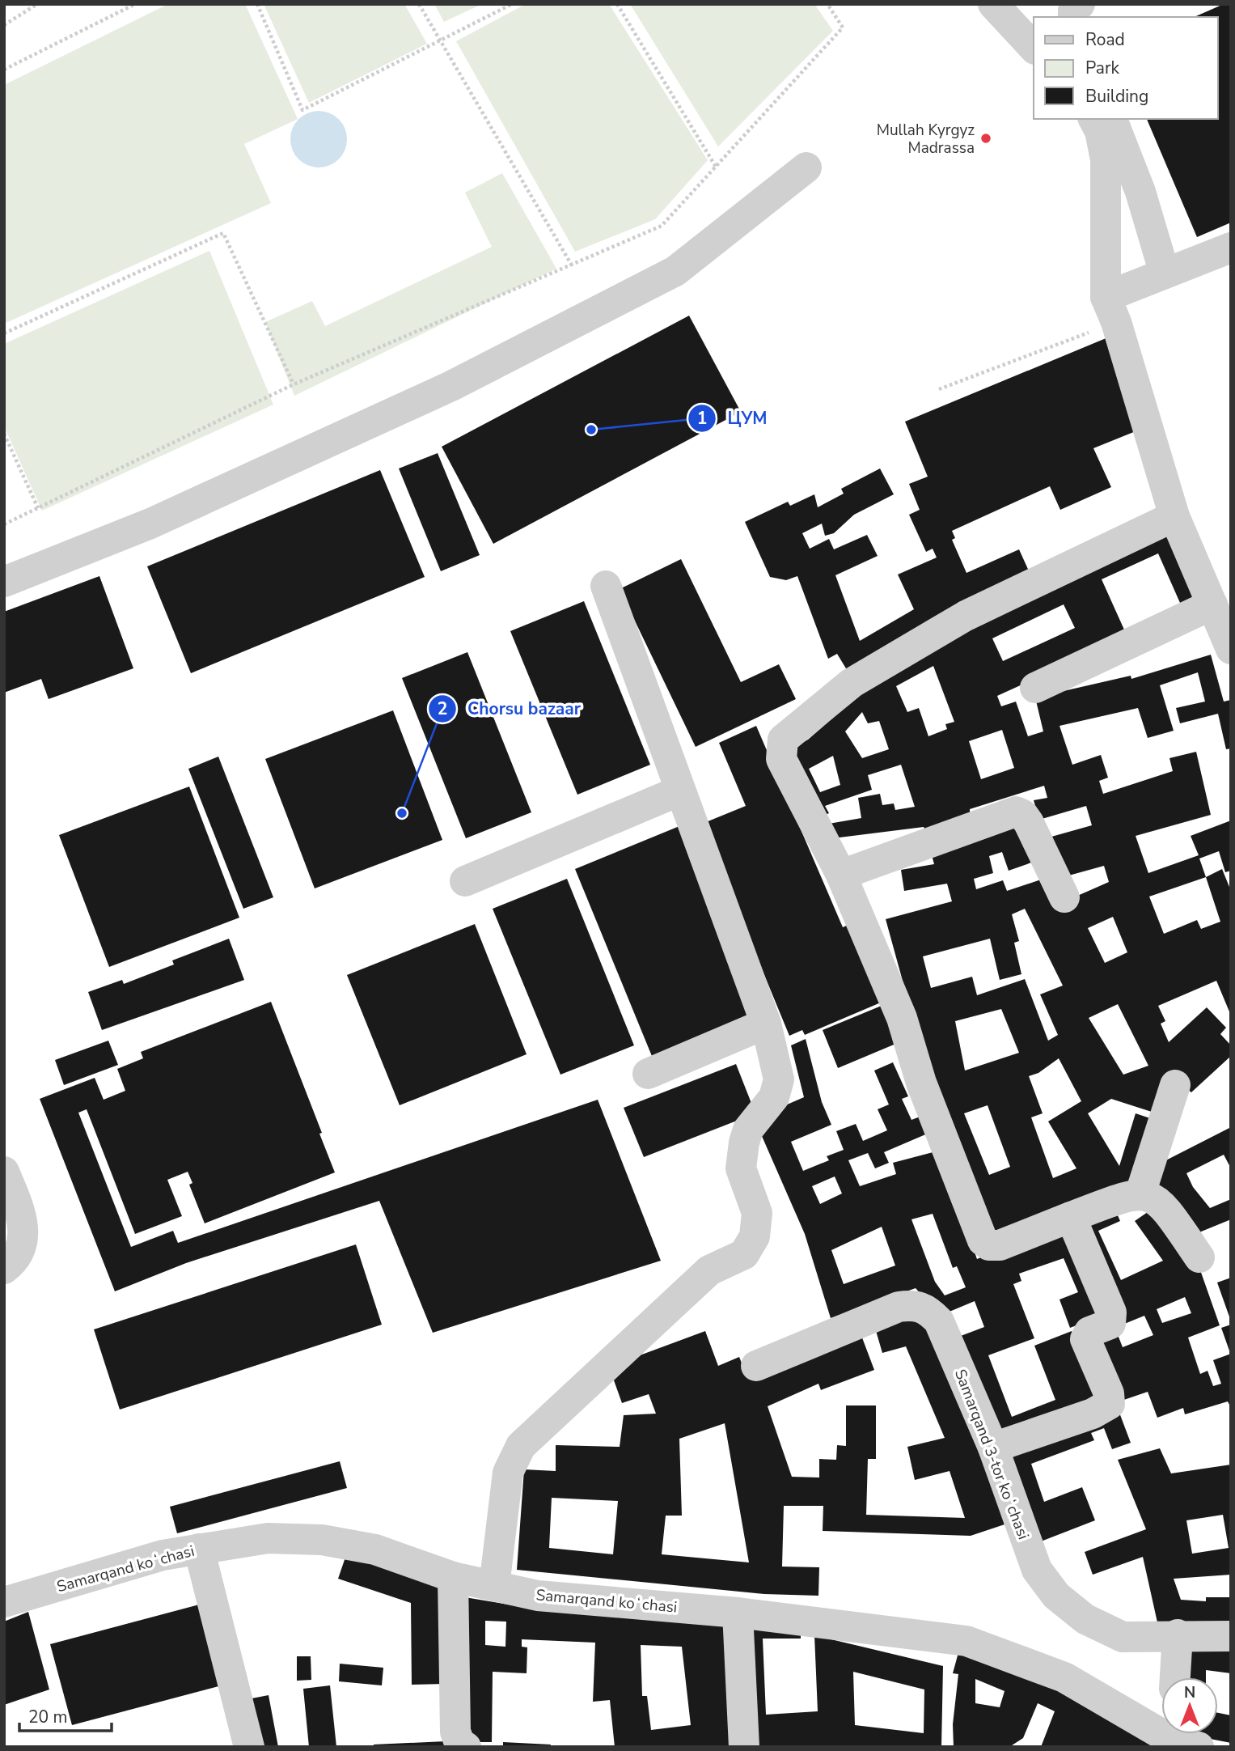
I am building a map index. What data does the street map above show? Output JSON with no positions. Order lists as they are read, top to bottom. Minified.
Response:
{"streets":{"street":["Samarqand 3-tor koʻchasi","Samarqand koʻchasi"]},"places":["Mullah Kyrgyz Madrassa","ЦУМ","Chorsu bazaar"],"legend":["Road","Park","Building"],"scale_bar":"20 m","north":"top"}
